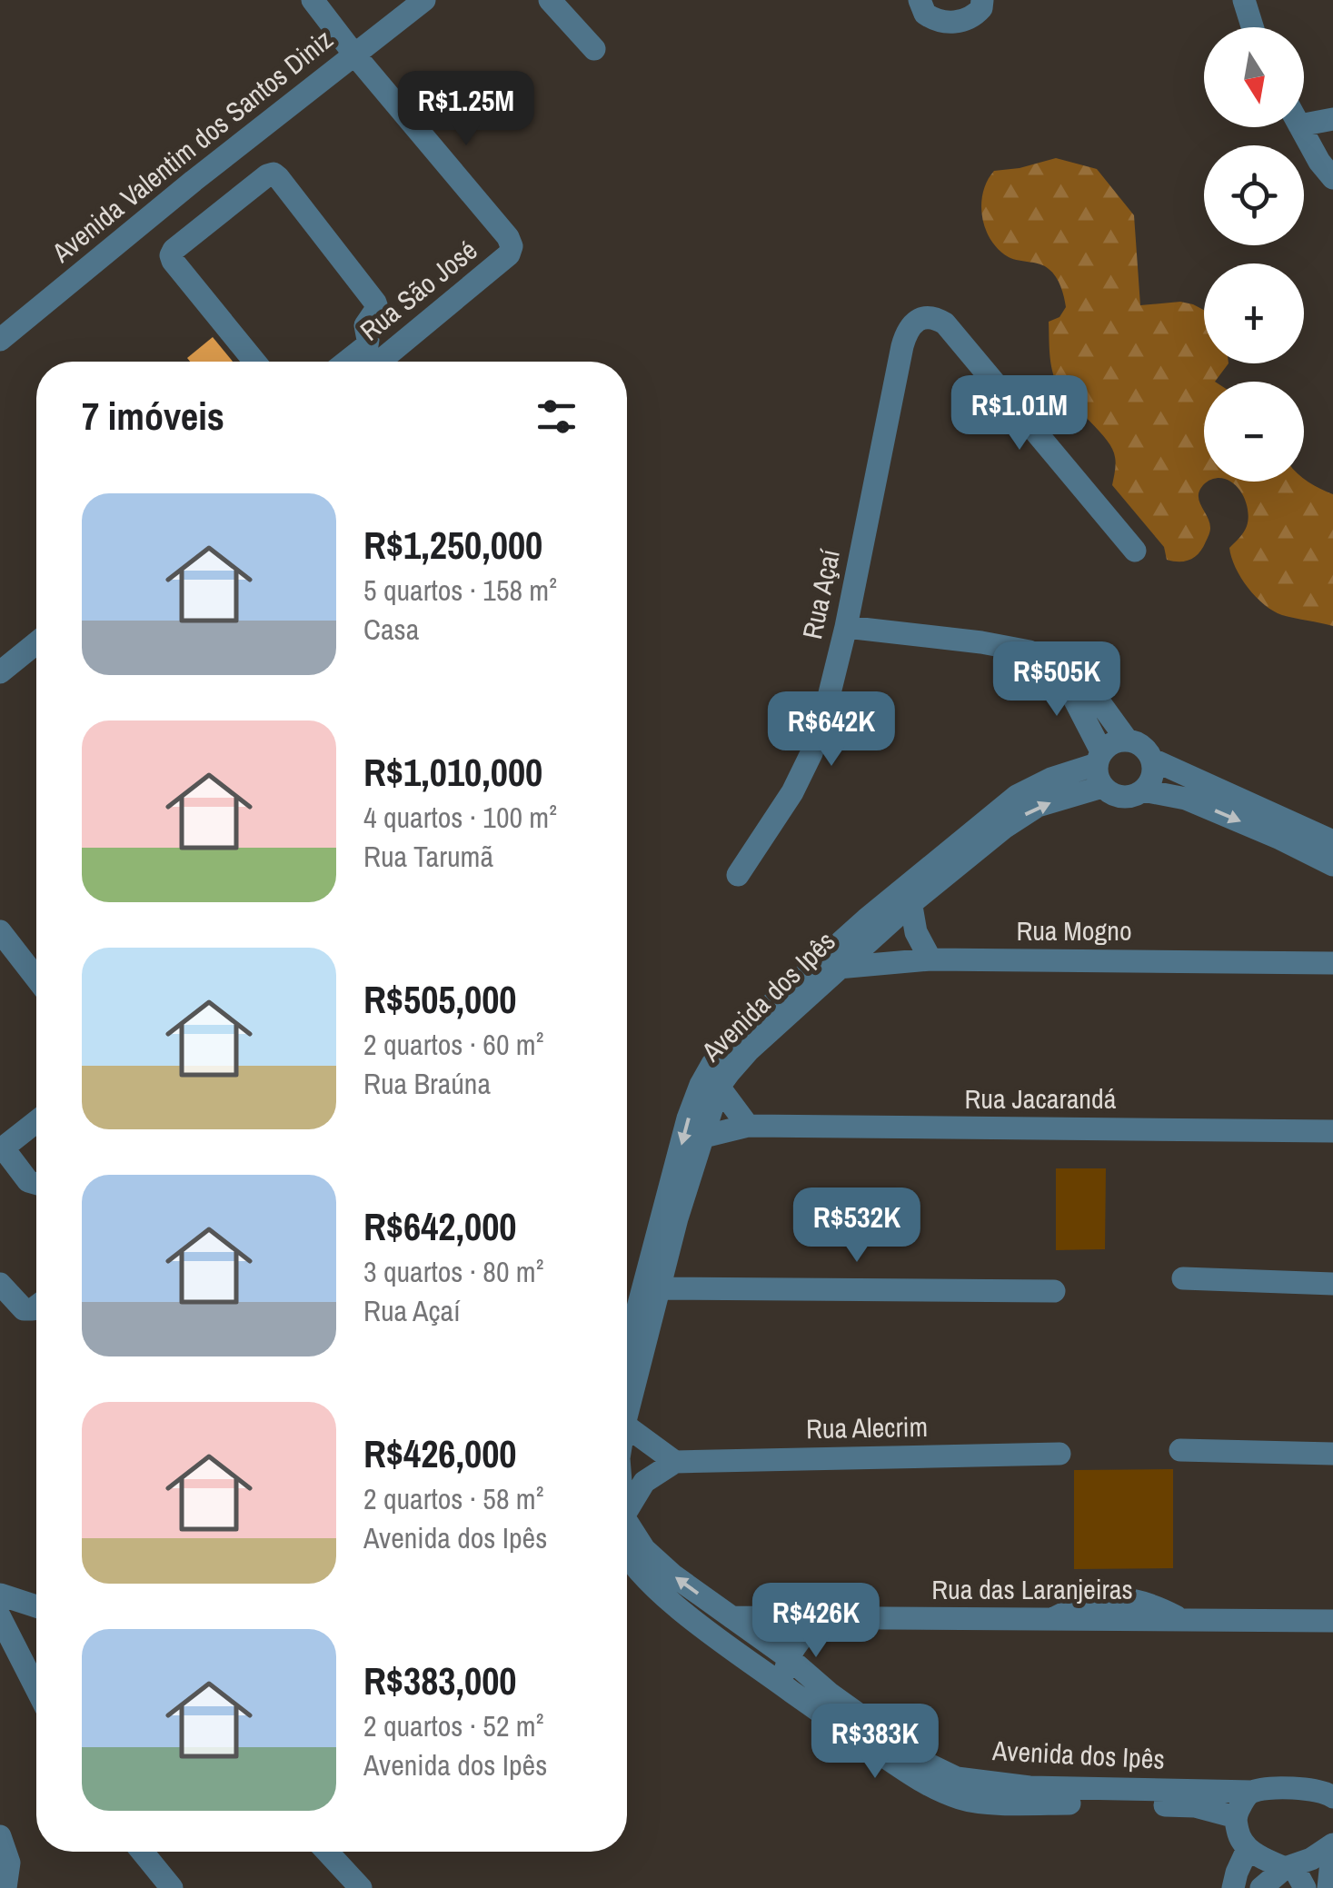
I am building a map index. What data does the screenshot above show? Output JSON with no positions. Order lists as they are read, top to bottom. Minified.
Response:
{"streets":{"street":["Avenida Valentim dos Santos Diniz","Rua São José","Rua Açaí","Rua Mogno","Avenida dos Ipês","Rua Jacarandá","Rua Alecrim","Rua das Laranjeiras"]},"crossings":[["Avenida Valentim dos Santos Diniz","Rua São José"],["Rua Mogno","Avenida dos Ipês"],["Avenida dos Ipês","Rua Jacarandá"],["Avenida dos Ipês","Rua das Laranjeiras"]],"north":"bottom","page":{"map_buttons":["+","−"],"price":["R$1.25M","R$1.01M","R$505K","R$642K","R$532K","R$426K","R$383K"],"heading":"7 imóveis","list":[{"name":"R$1,250,000","note":"5 quartos · 158 m² · Casa"},{"name":"R$1,010,000","note":"4 quartos · 100 m² · Rua Tarumã"},{"name":"R$505,000","note":"2 quartos · 60 m² · Rua Braúna"},{"name":"R$642,000","note":"3 quartos · 80 m² · Rua Açaí"},{"name":"R$426,000","note":"2 quartos · 58 m² · Avenida dos Ipês"},{"name":"R$383,000","note":"2 quartos · 52 m² · Avenida dos Ipês"}]}}
